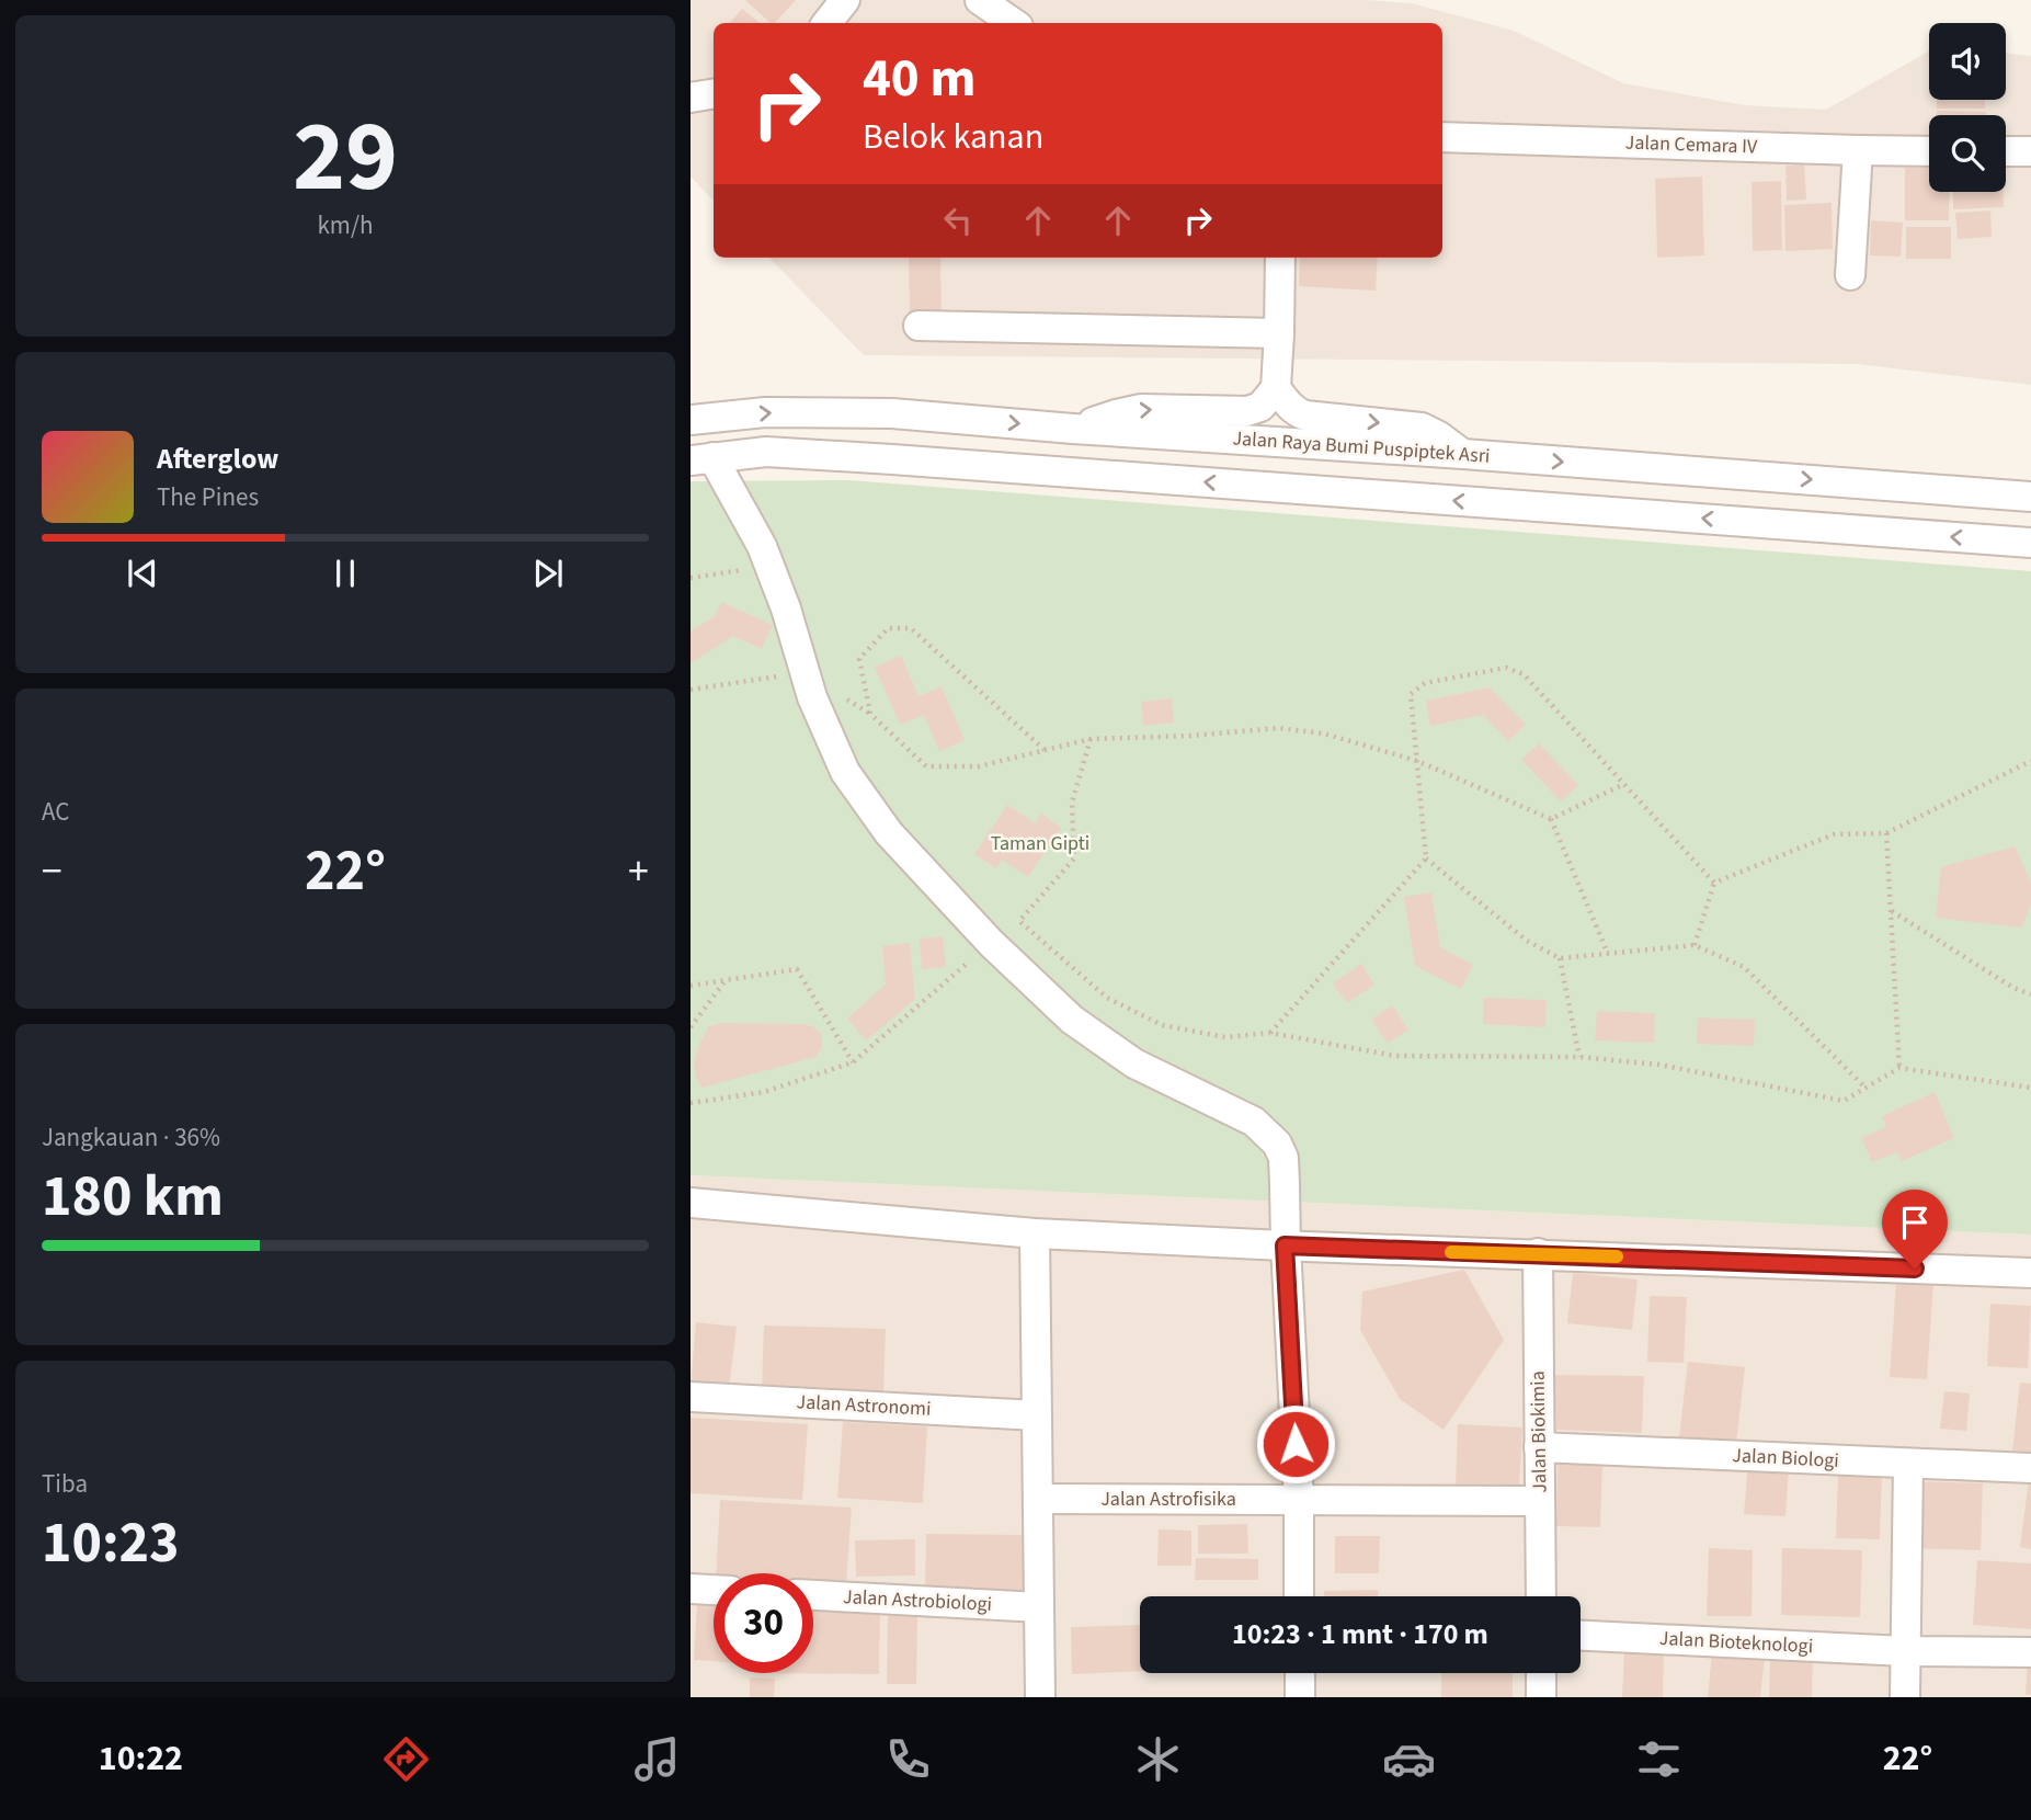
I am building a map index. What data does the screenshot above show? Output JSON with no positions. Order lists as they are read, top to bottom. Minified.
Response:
{"streets":{"street":["Jalan Cemara IV","Jalan Raya Bumi Puspiptek Asri","Jalan Astronomi","Jalan Biokimia","Jalan Biologi","Jalan Astrofisika","Jalan Astrobiologi","Jalan Bioteknologi"]},"crossings":[["Jalan Biokimia","Jalan Biologi"]],"parks":["Taman Gipti"],"page":{"tile":[["29","km/h"],"AC",["Jangkauan · 36%","180 km"],["Tiba","10:23"]],"turn":["40 m","Belok kanan"],"song":["Afterglow","The Pines"],"heat":["−","22°","+"],"limit":"30","trip":"10:23 · 1 mnt · 170 m","tabs":["10:22","22°"]}}
